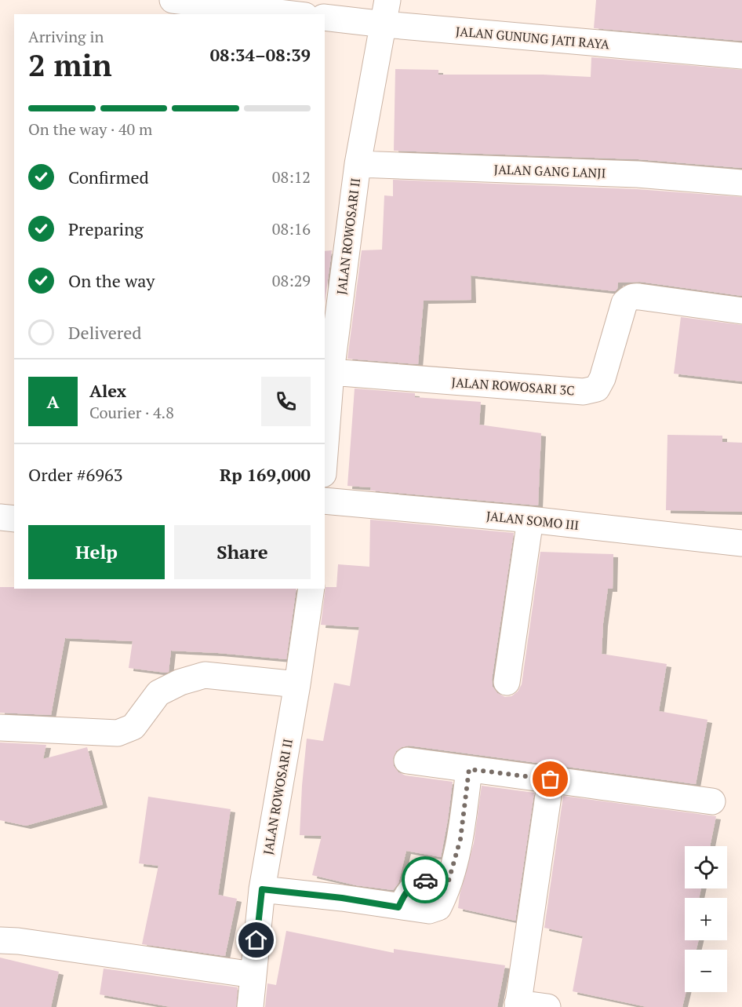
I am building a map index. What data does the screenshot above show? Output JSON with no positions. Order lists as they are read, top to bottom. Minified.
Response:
{"streets":{"street":["JALAN GUNUNG JATI RAYA","JALAN GANG LANJI","JALAN ROWOSARI II","JALAN ROWOSARI 3C","JALAN SOMO III"]},"crossings":[["JALAN GUNUNG JATI RAYA","JALAN ROWOSARI II"],["JALAN GANG LANJI","JALAN ROWOSARI II"],["JALAN ROWOSARI II","JALAN ROWOSARI 3C"]],"page":{"heading":["2 min","Arriving in","08:34–08:39"],"panel":["Alex","Courier · 4.8","Order #6963","Rp 169,000"],"bar":"On the way · 40 m","list":[["Confirmed","08:12"],["Preparing","08:16"],["On the way","08:29"],"Delivered"],"round":"A","buttons":["Help","Share"],"map_buttons":["+","−"]}}
